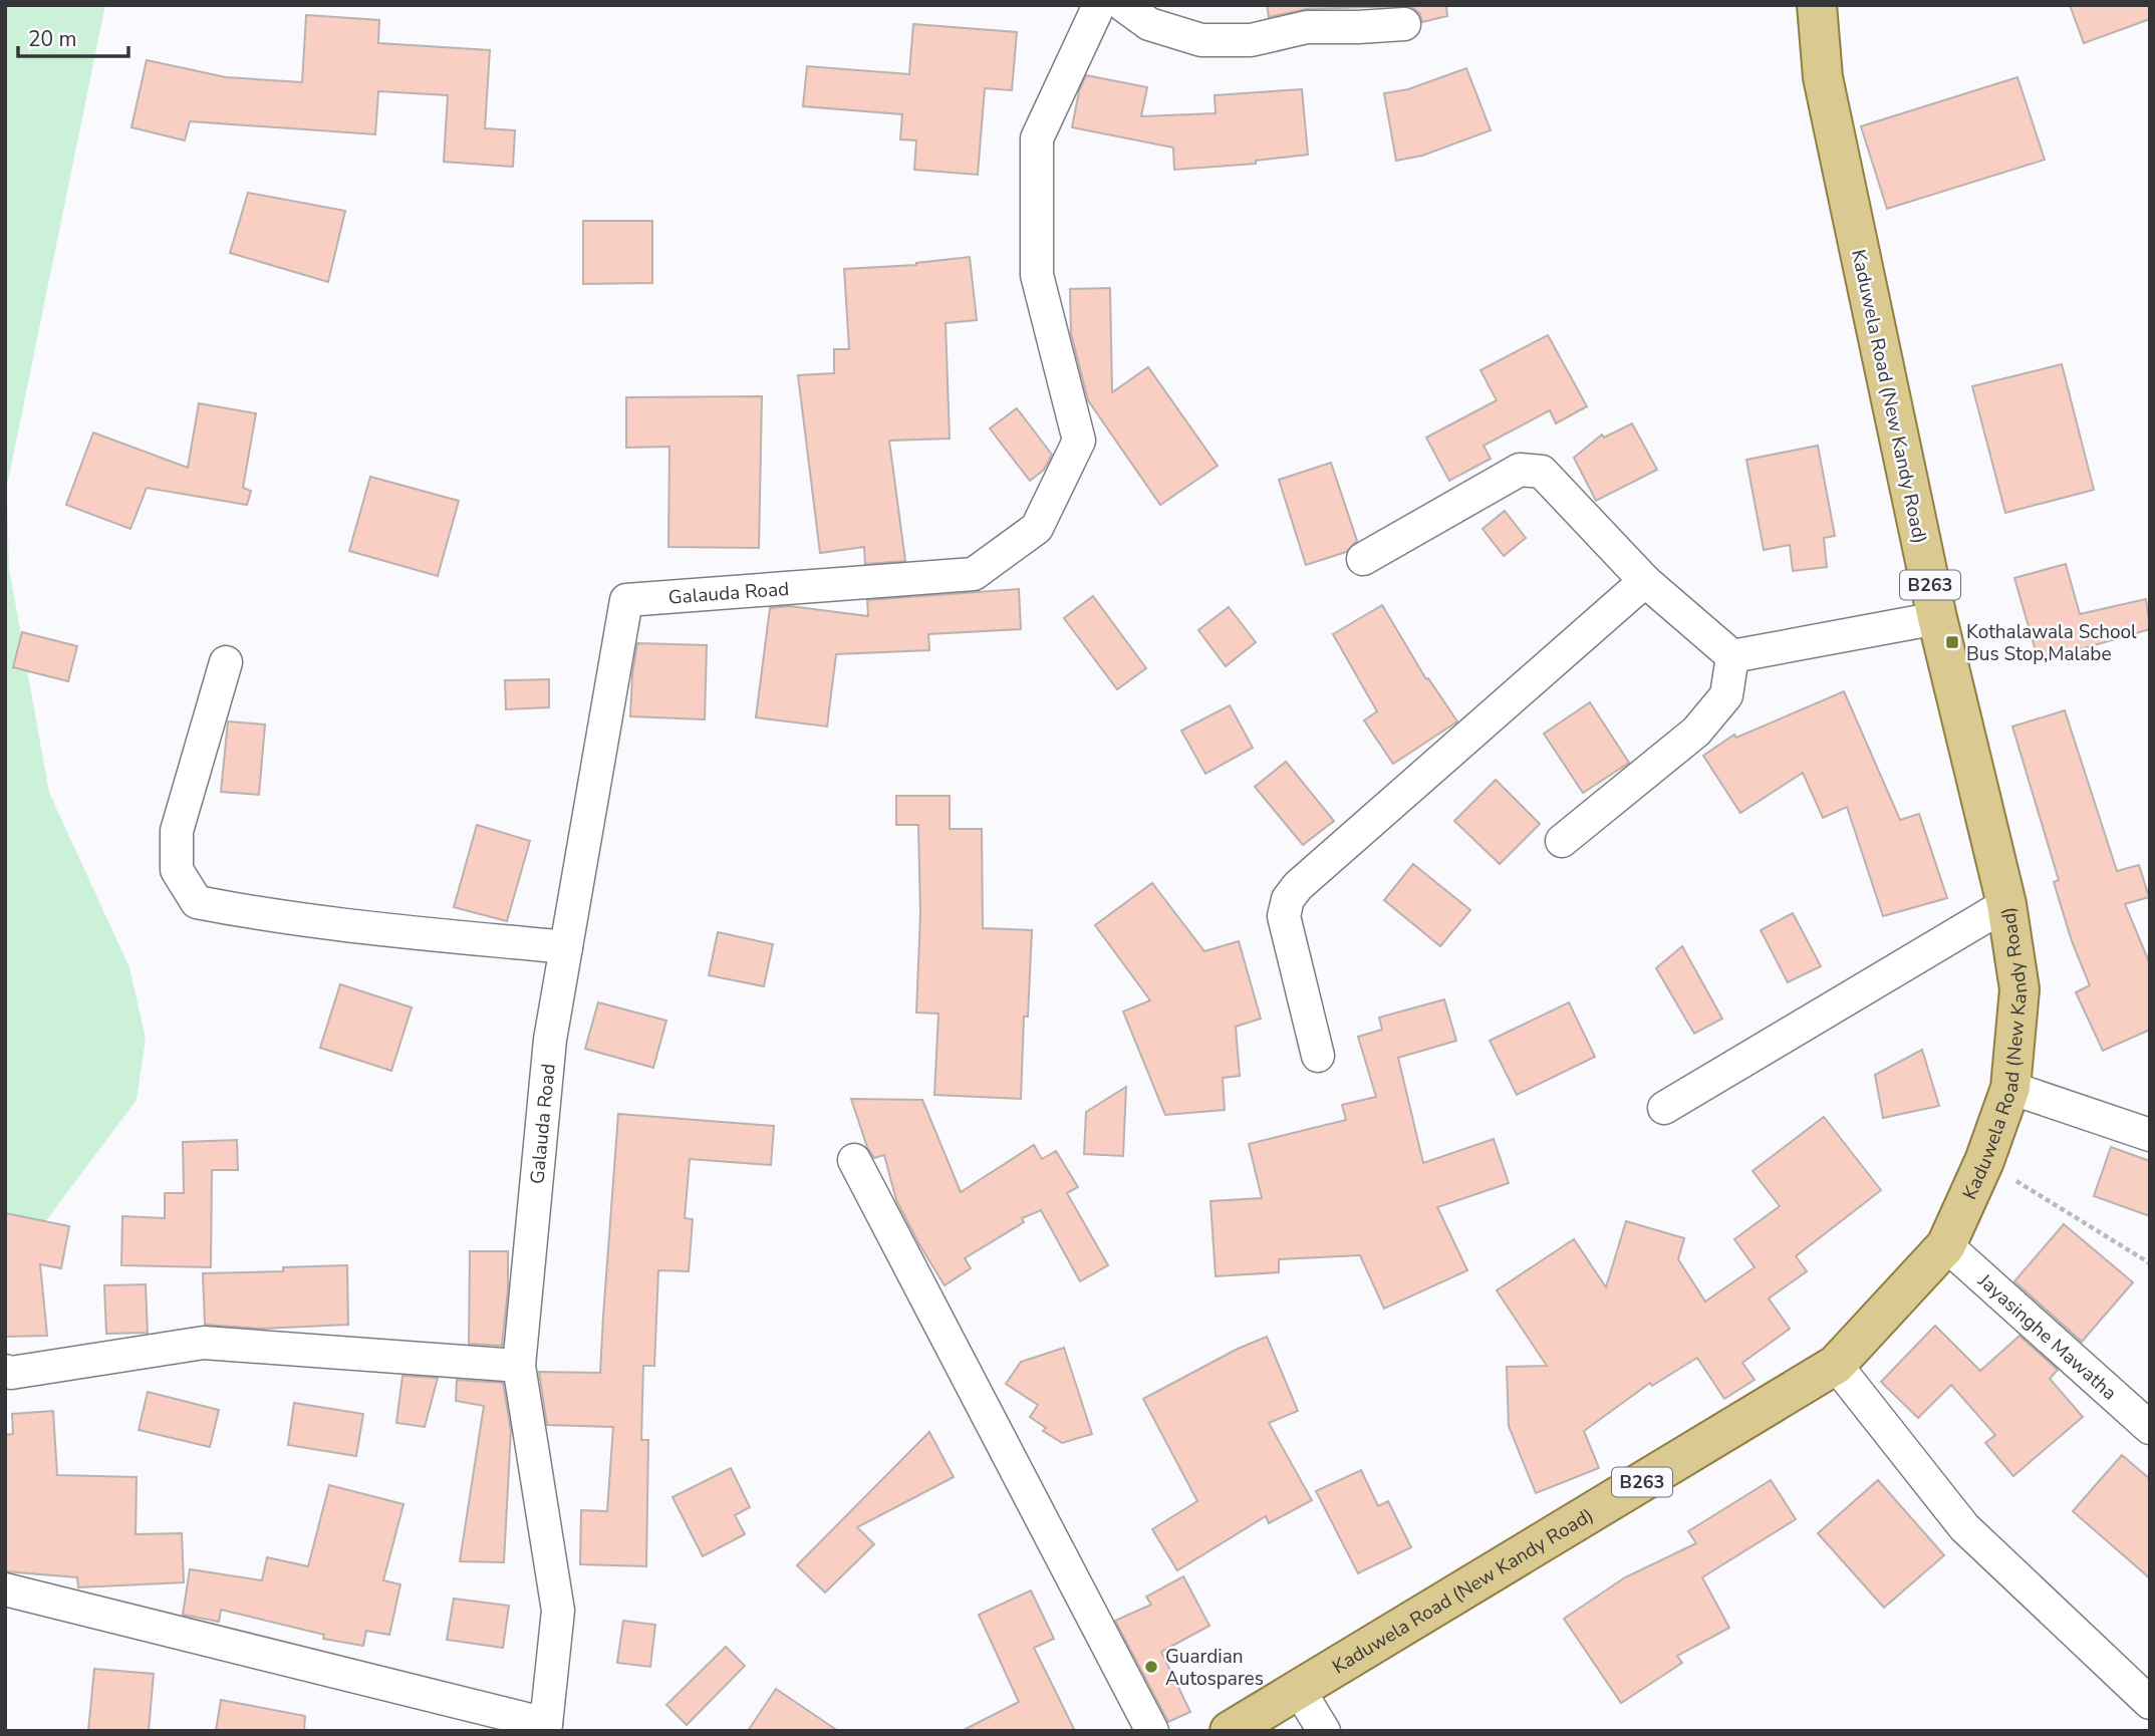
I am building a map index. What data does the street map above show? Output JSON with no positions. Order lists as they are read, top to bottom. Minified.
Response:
{"streets":{"main road":["Kaduwela Road (New Kandy Road)","B263"],"street":["Galauda Road","Jayasinghe Mawatha"]},"crossings":[["Kaduwela Road (New Kandy Road)","Jayasinghe Mawatha"]],"places":{"transit":["Kothalawala School Bus Stop,Malabe"],"other":["Guardian Autospares"]},"scale_bar":"20 m"}
